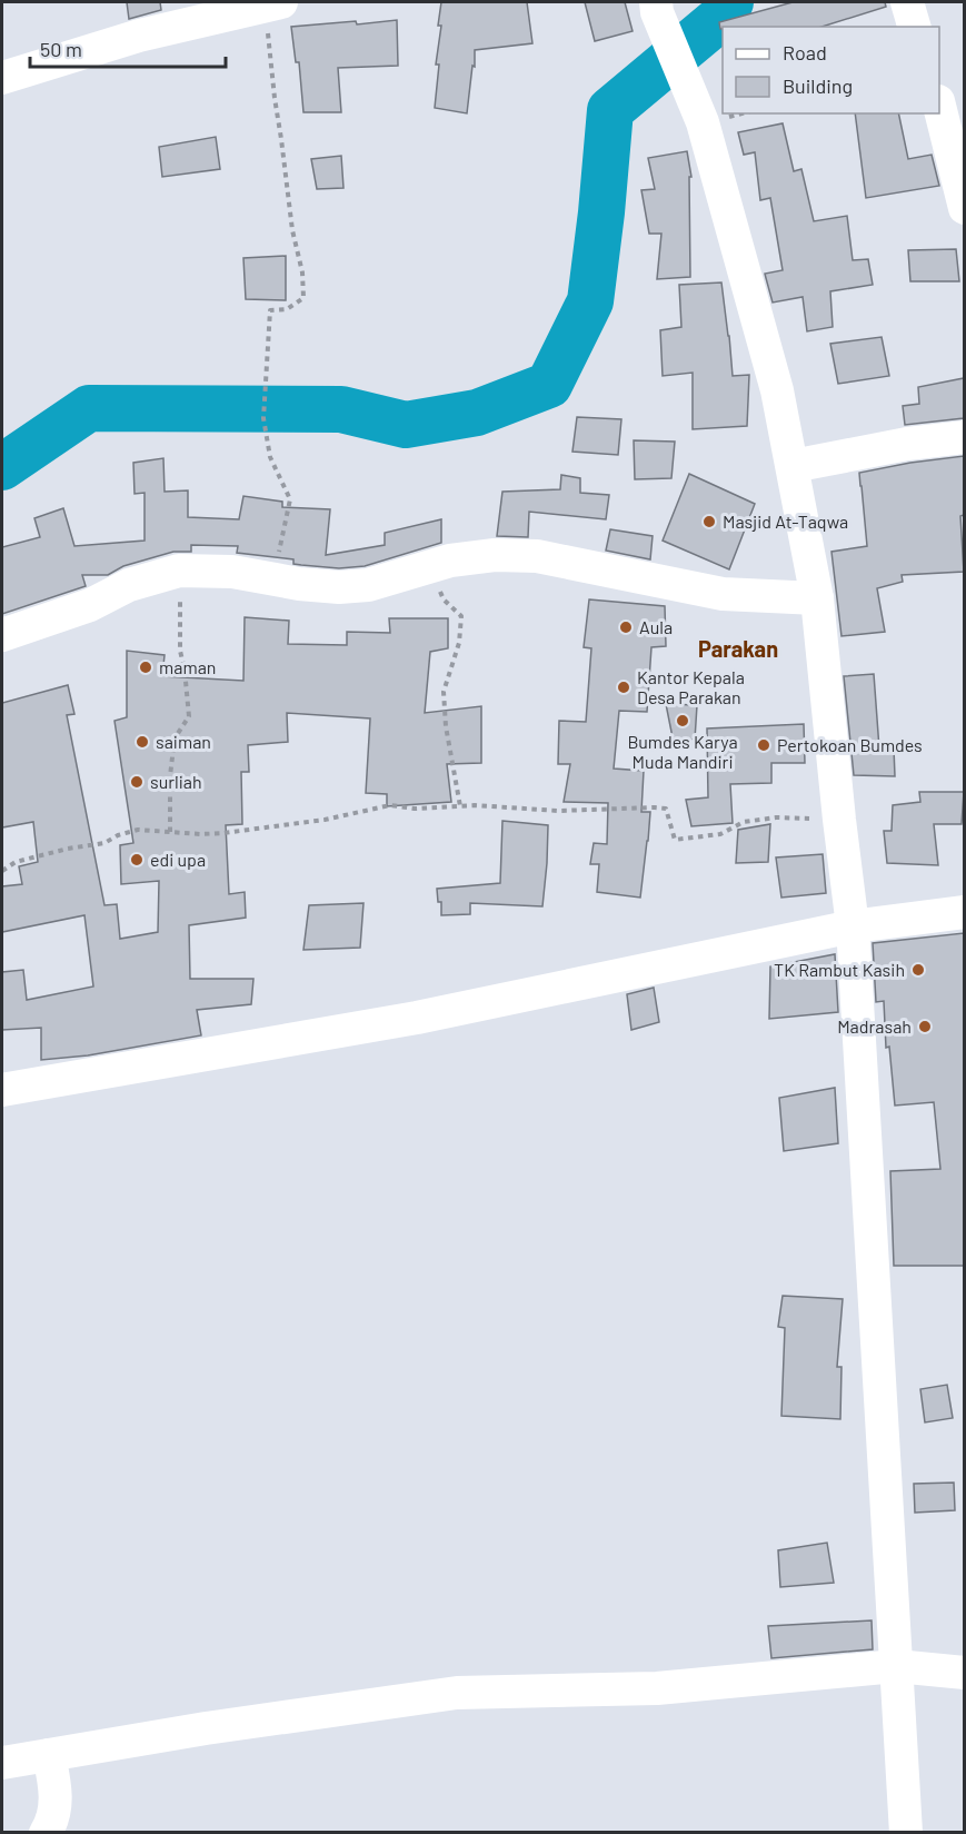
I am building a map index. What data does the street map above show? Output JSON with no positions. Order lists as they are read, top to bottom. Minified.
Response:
{"districts":["Parakan"],"places":["Masjid At-Taqwa","Aula","maman","Kantor Kepala Desa Parakan","Bumdes Karya Muda Mandiri","saiman","Pertokoan Bumdes","surliah","edi upa","TK Rambut Kasih","Madrasah"],"legend":["Road","Building"],"scale_bar":"50 m"}
